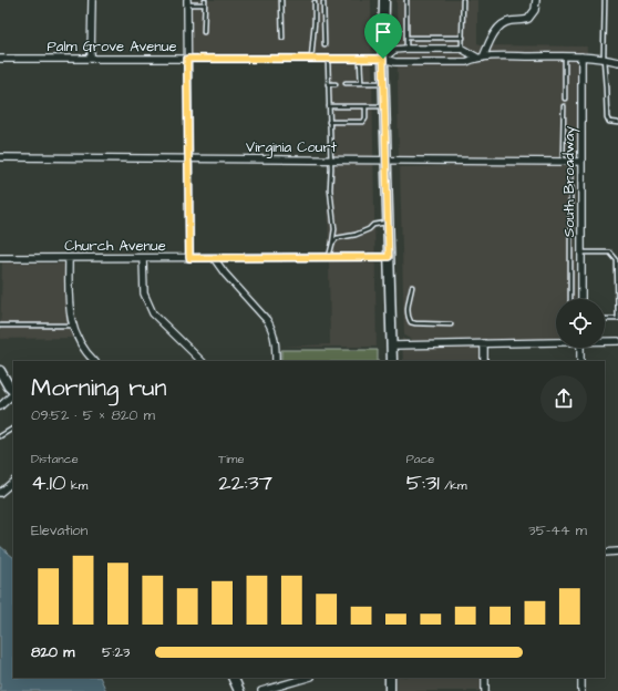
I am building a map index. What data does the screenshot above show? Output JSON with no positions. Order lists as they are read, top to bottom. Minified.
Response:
{"streets":{"street":["Palm Grove Avenue","Virginia Court","South Broadway","Church Avenue"]},"crossings":[["Palm Grove Avenue","South Broadway"],["Virginia Court","South Broadway"]],"page":{"heading":["Morning run","09:52 · 5 × 820 m"],"stats":[["Distance","4.10 km"],["Time","22:37"],["Pace","5:31 /km"]],"chart":["Elevation","35–44 m"],"list":[{"name":"820 m","note":"5:23"}]}}
